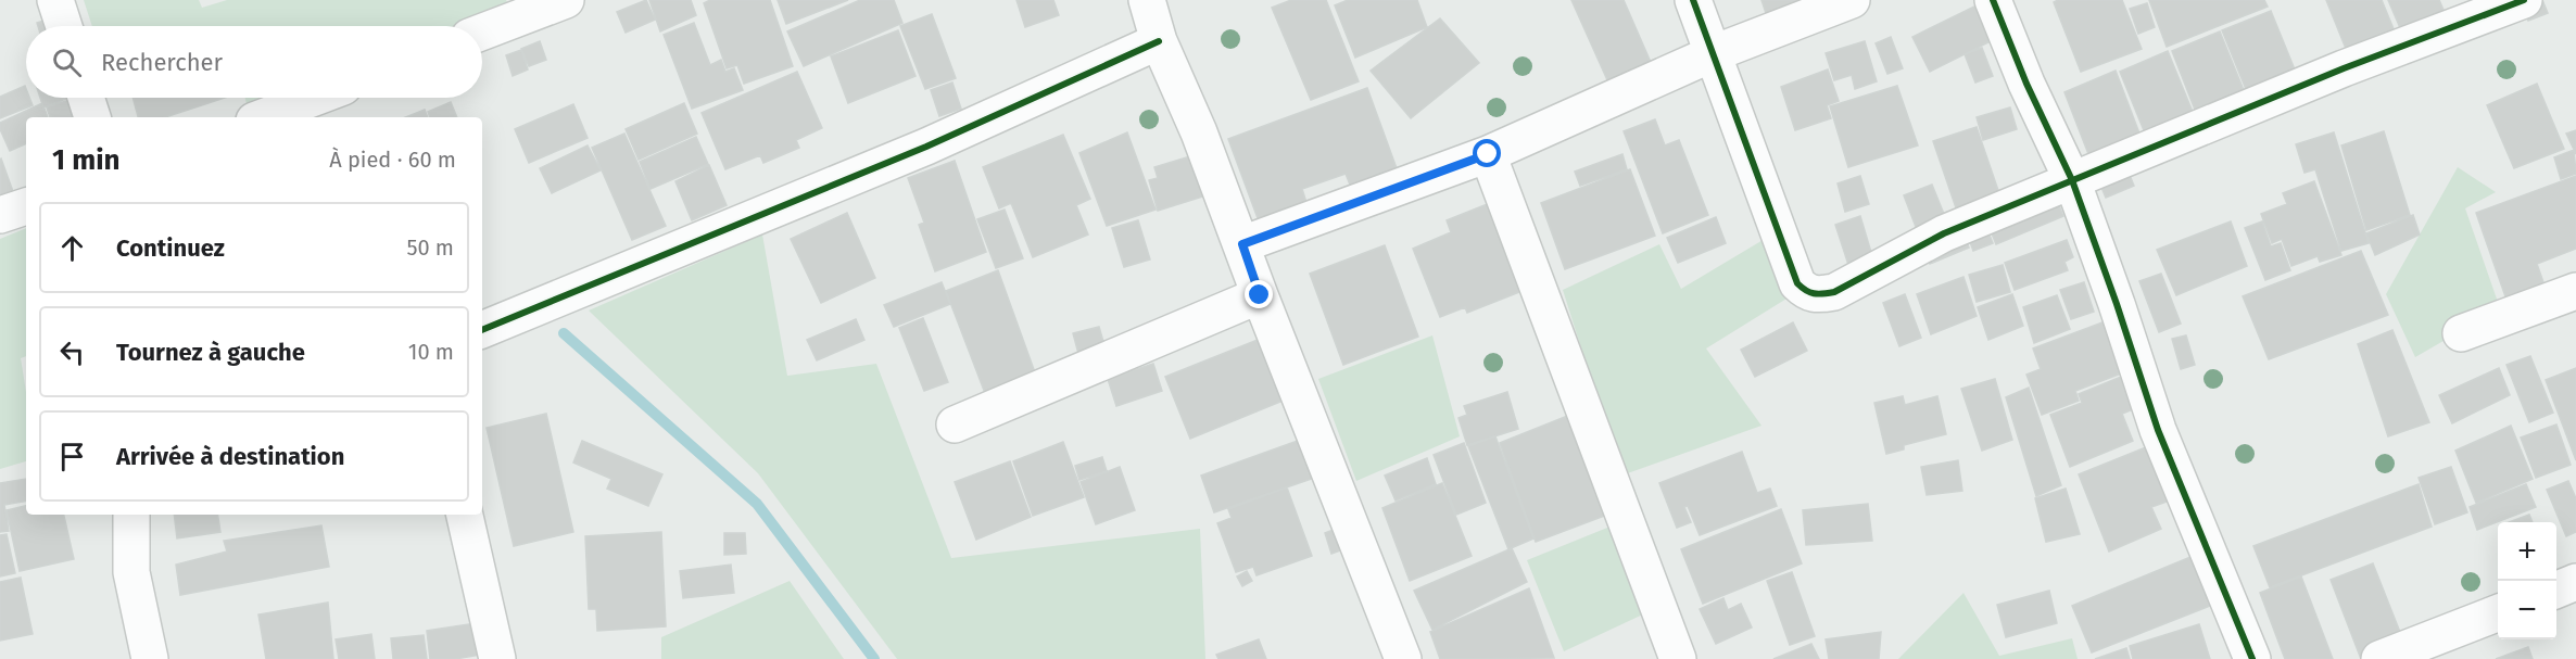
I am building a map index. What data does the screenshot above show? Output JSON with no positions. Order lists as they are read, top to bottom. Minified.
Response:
{"page":{"search":"Rechercher","heading":["1 min","À pied · 60 m"],"list":[["Continuez","50 m"],["Tournez à gauche","10 m"],"Arrivée à destination"],"map_buttons":["+","−"]}}
